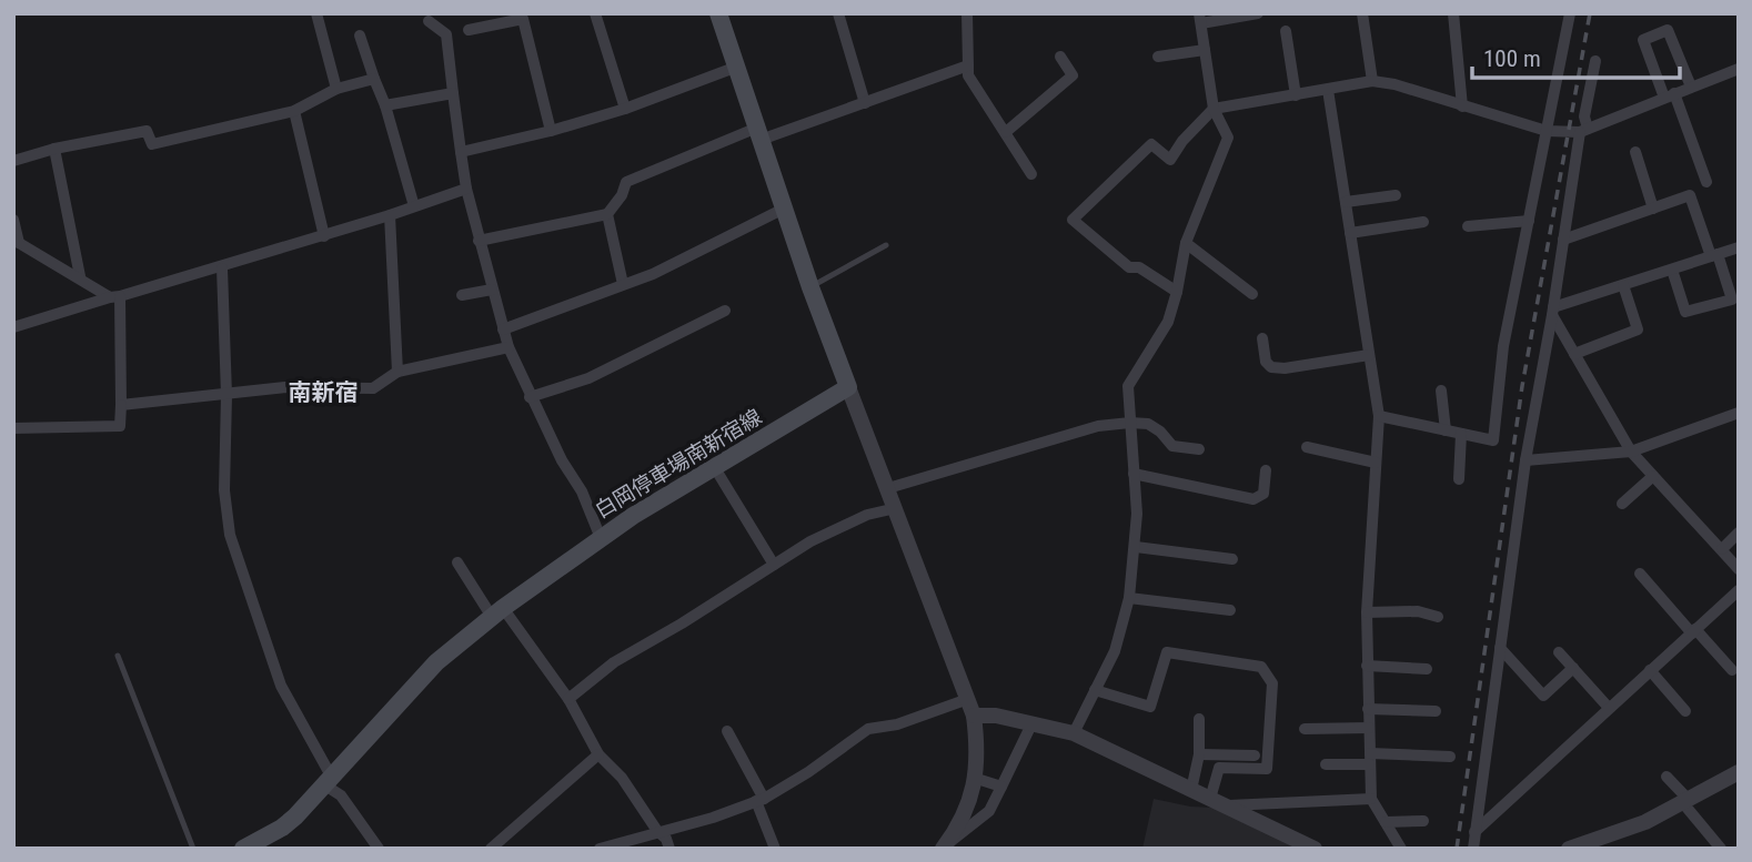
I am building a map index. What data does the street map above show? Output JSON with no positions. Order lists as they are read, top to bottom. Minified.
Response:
{"streets":{"main road":["白岡停車場南新宿線"]},"districts":["南新宿"],"scale_bar":"100 m"}
